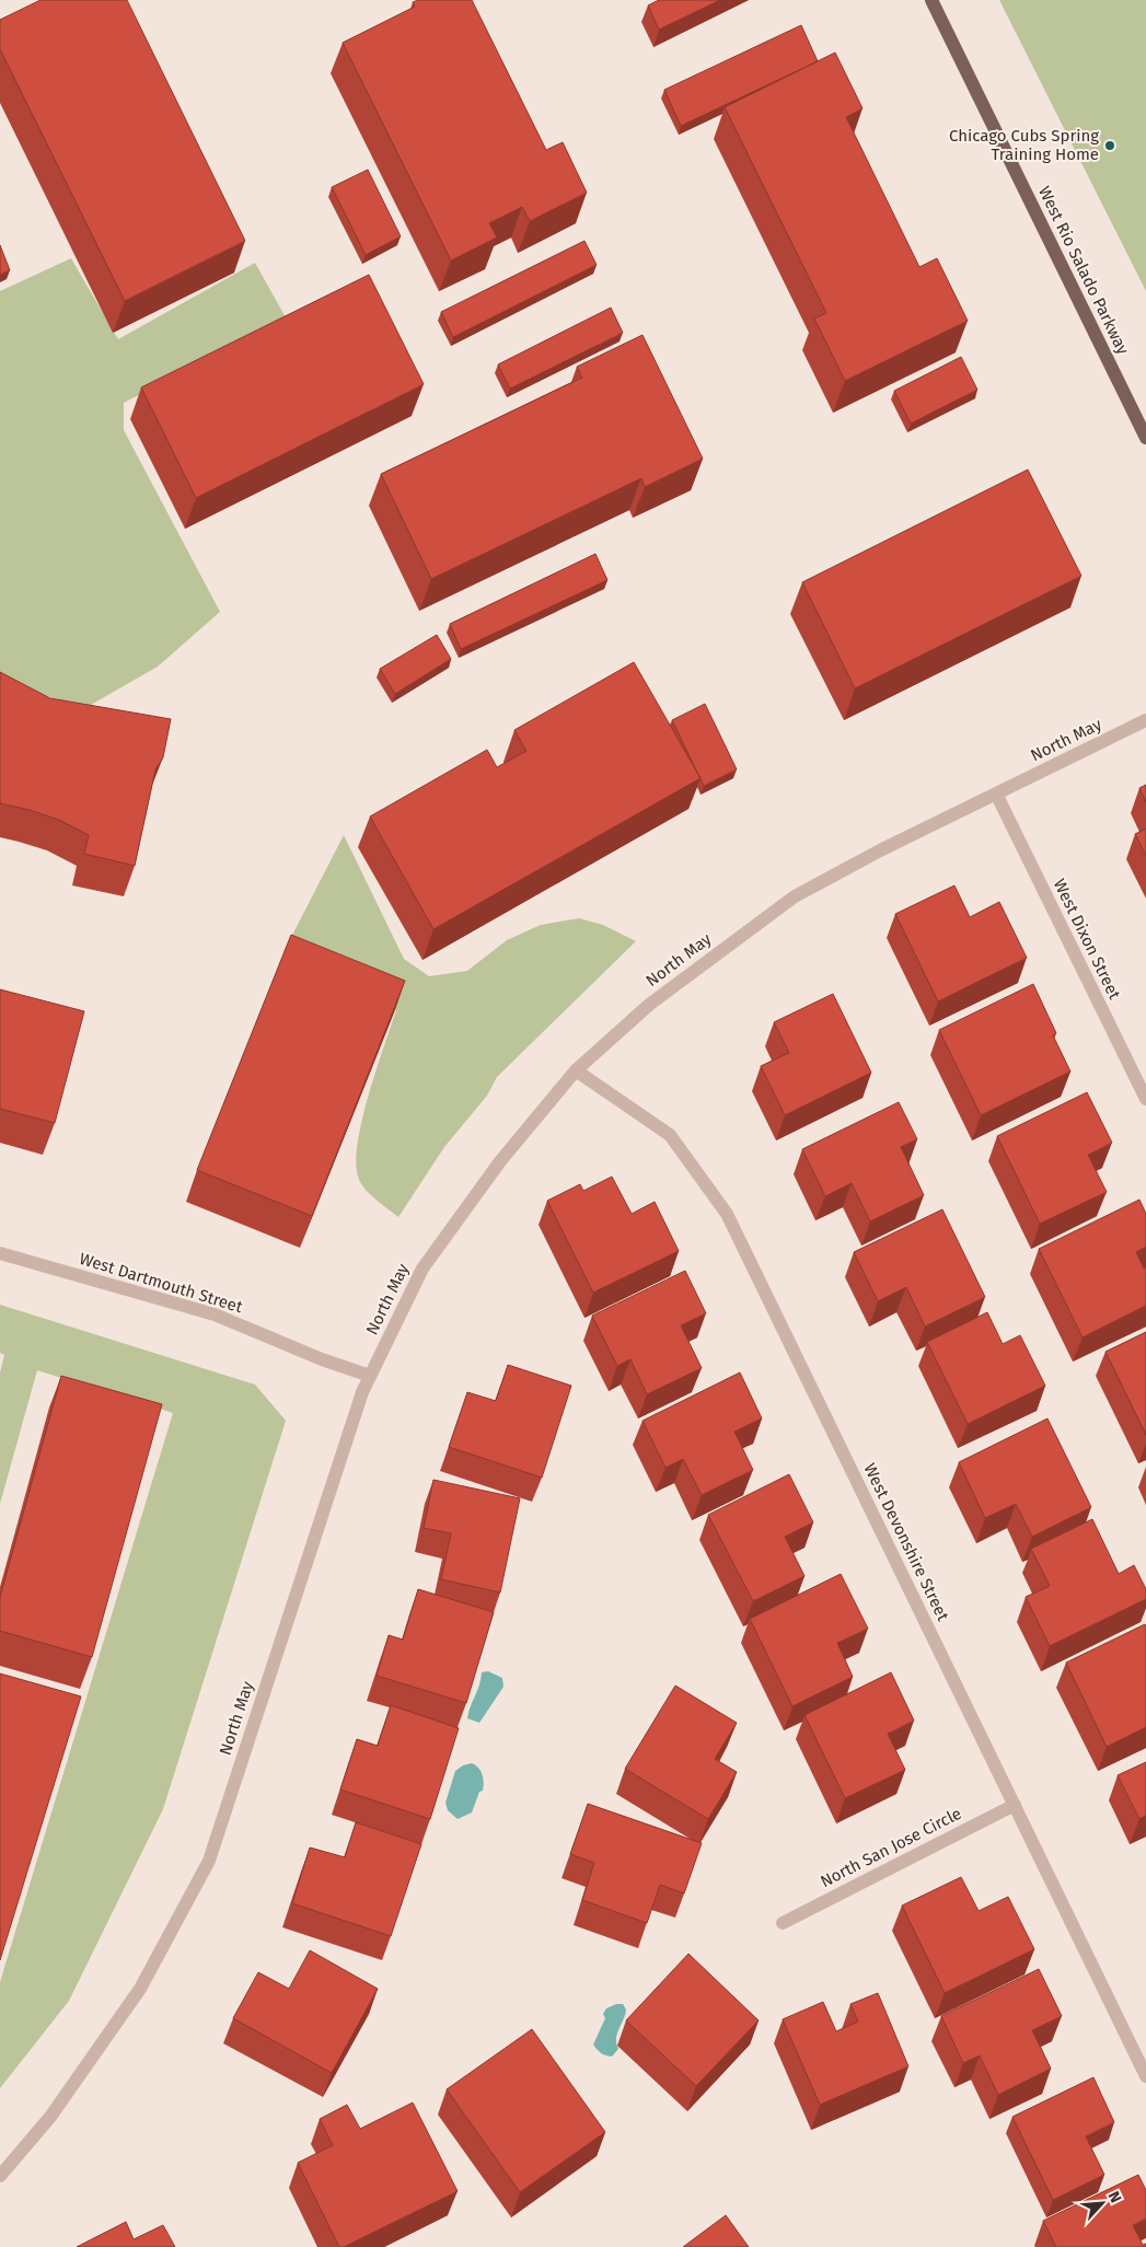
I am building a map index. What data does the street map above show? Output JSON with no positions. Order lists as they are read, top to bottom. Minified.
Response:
{"streets":{"main road":["West Rio Salado Parkway"],"street":["North May","West Dixon Street","West Dartmouth Street","West Devonshire Street","North San Jose Circle"]},"crossings":[["North May","West Dixon Street"],["North May","West Dartmouth Street"],["North May","West Devonshire Street"],["West Devonshire Street","North San Jose Circle"]],"places":["Chicago Cubs Spring Training Home"],"north":"top right"}
